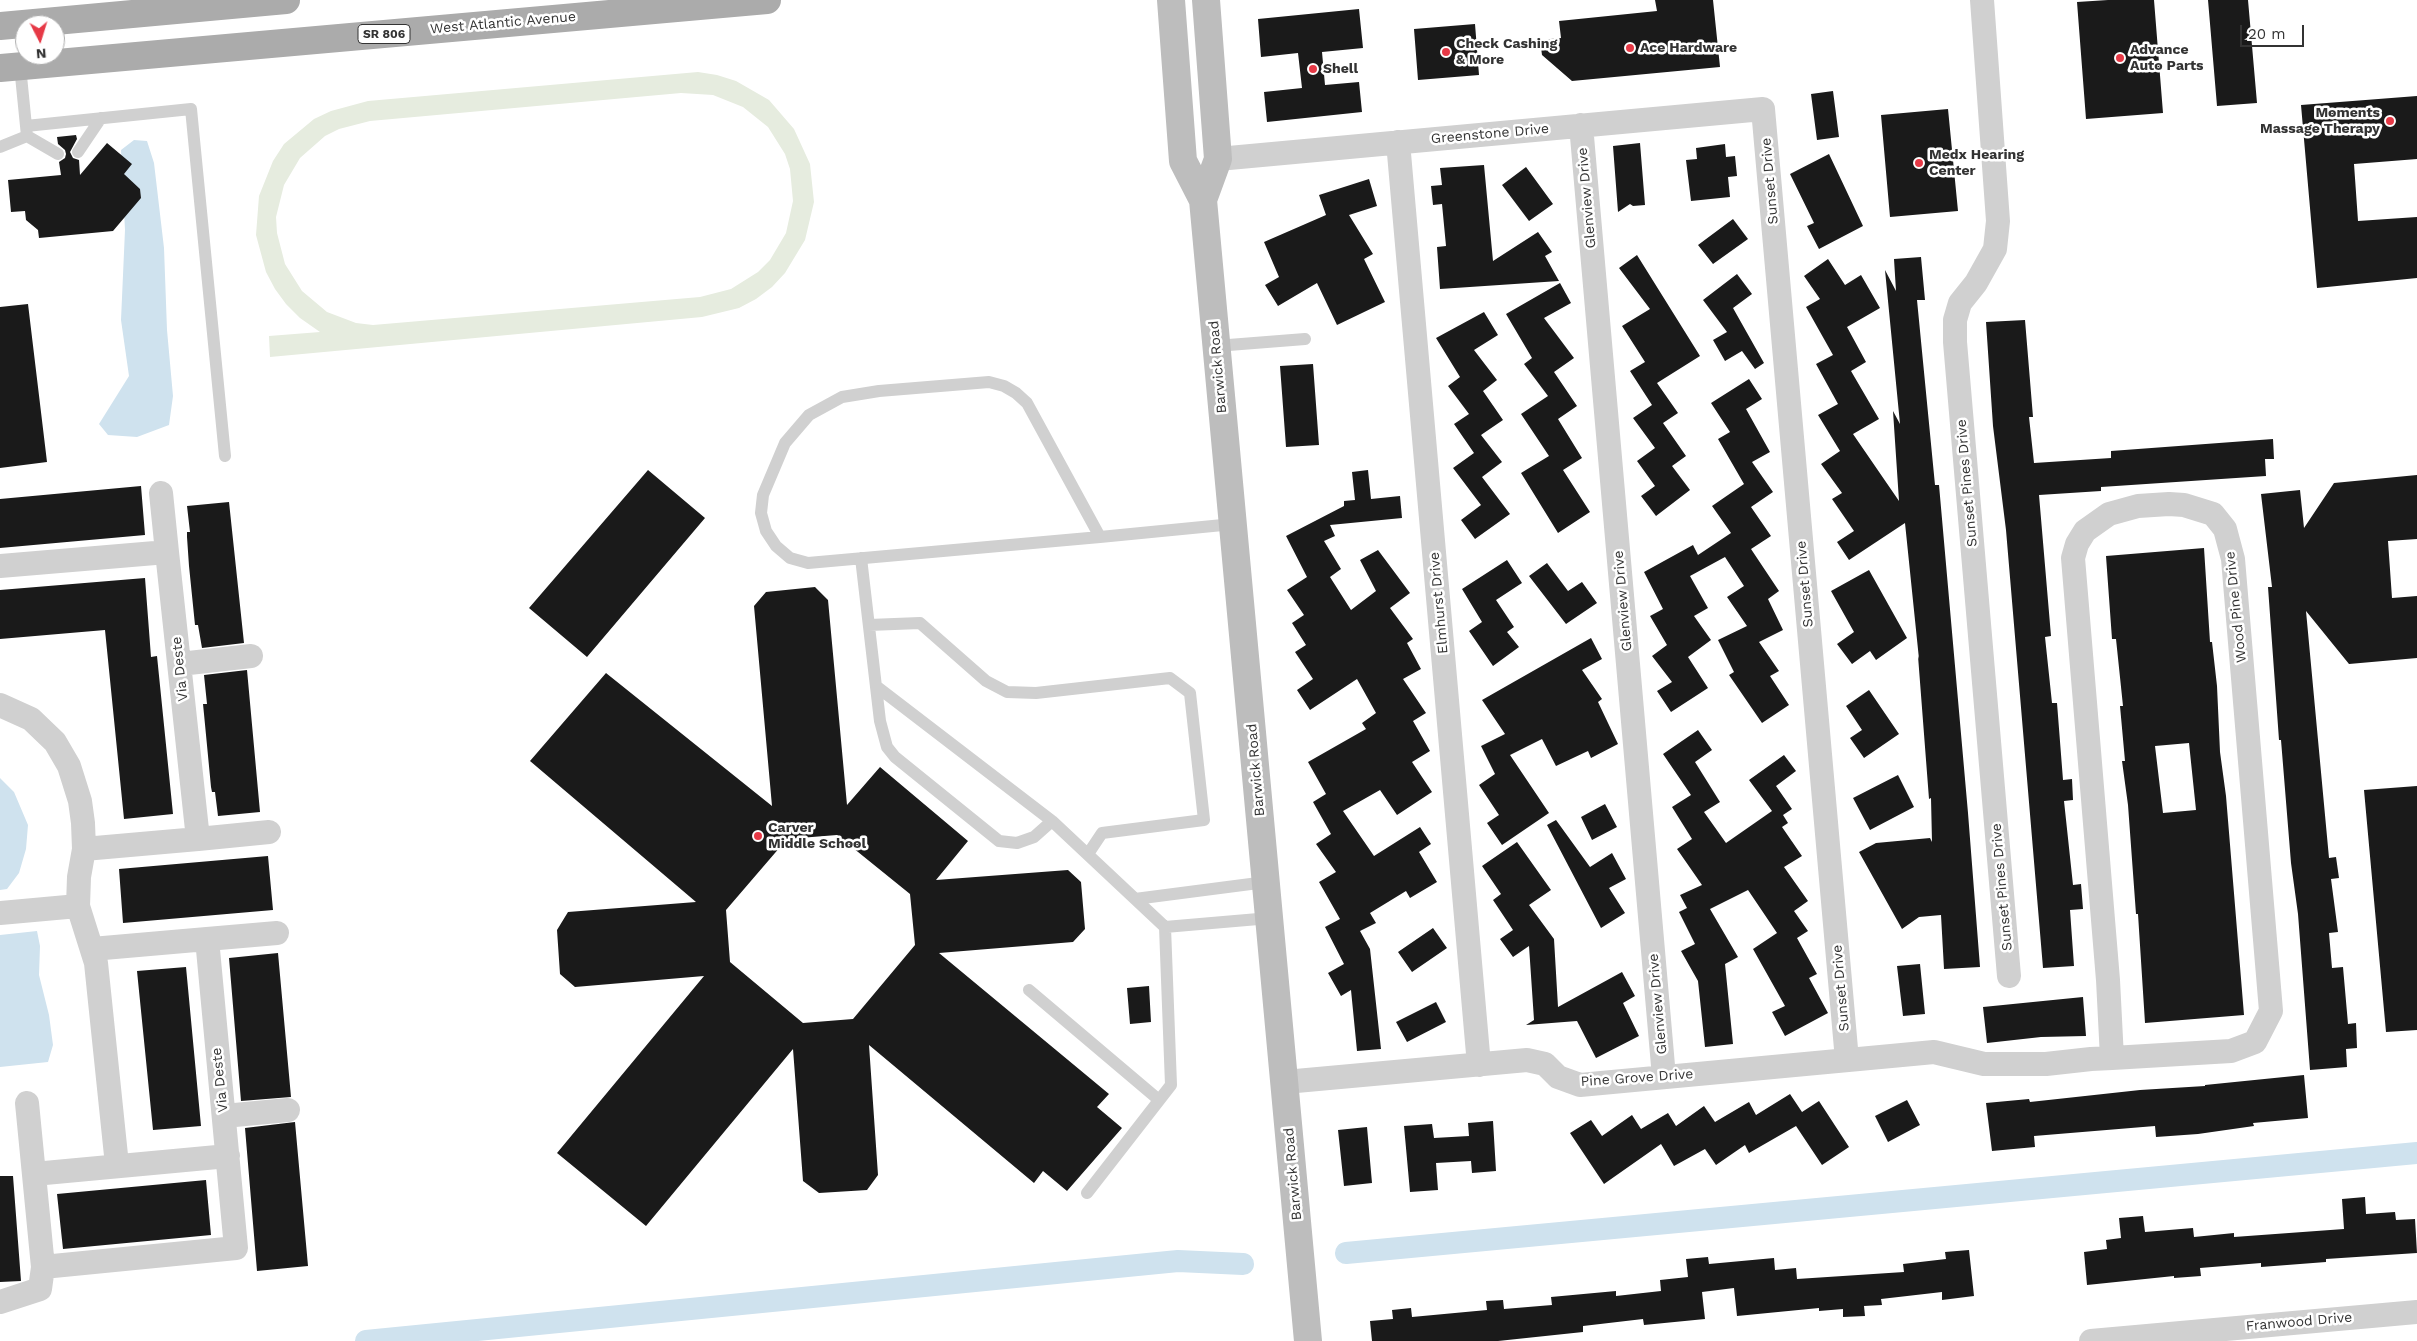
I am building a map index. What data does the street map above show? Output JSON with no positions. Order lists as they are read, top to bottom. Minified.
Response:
{"streets":{"main road":["West Atlantic Avenue","SR 806"],"street":["Greenstone Drive","Sunset Drive","Glenview Drive","Barwick Road","Sunset Pines Drive","Elmhurst Drive","Wood Pine Drive","Via Deste","Pine Grove Drive","Franwood Drive"]},"crossings":[["Greenstone Drive","Sunset Drive"],["Greenstone Drive","Glenview Drive"],["Greenstone Drive","Barwick Road"],["Greenstone Drive","Elmhurst Drive"],["Sunset Drive","Wood Pine Drive"],["Sunset Drive","Pine Grove Drive"],["Glenview Drive","Pine Grove Drive"],["Barwick Road","Pine Grove Drive"],["Elmhurst Drive","Pine Grove Drive"],["Wood Pine Drive","Pine Grove Drive"]],"places":["Ace Hardware","Check Cashing & More","Advance Auto Parts","Shell","Moments Massage Therapy","Medx Hearing Center","Carver Middle School"],"scale_bar":"20 m","north":"bottom"}
